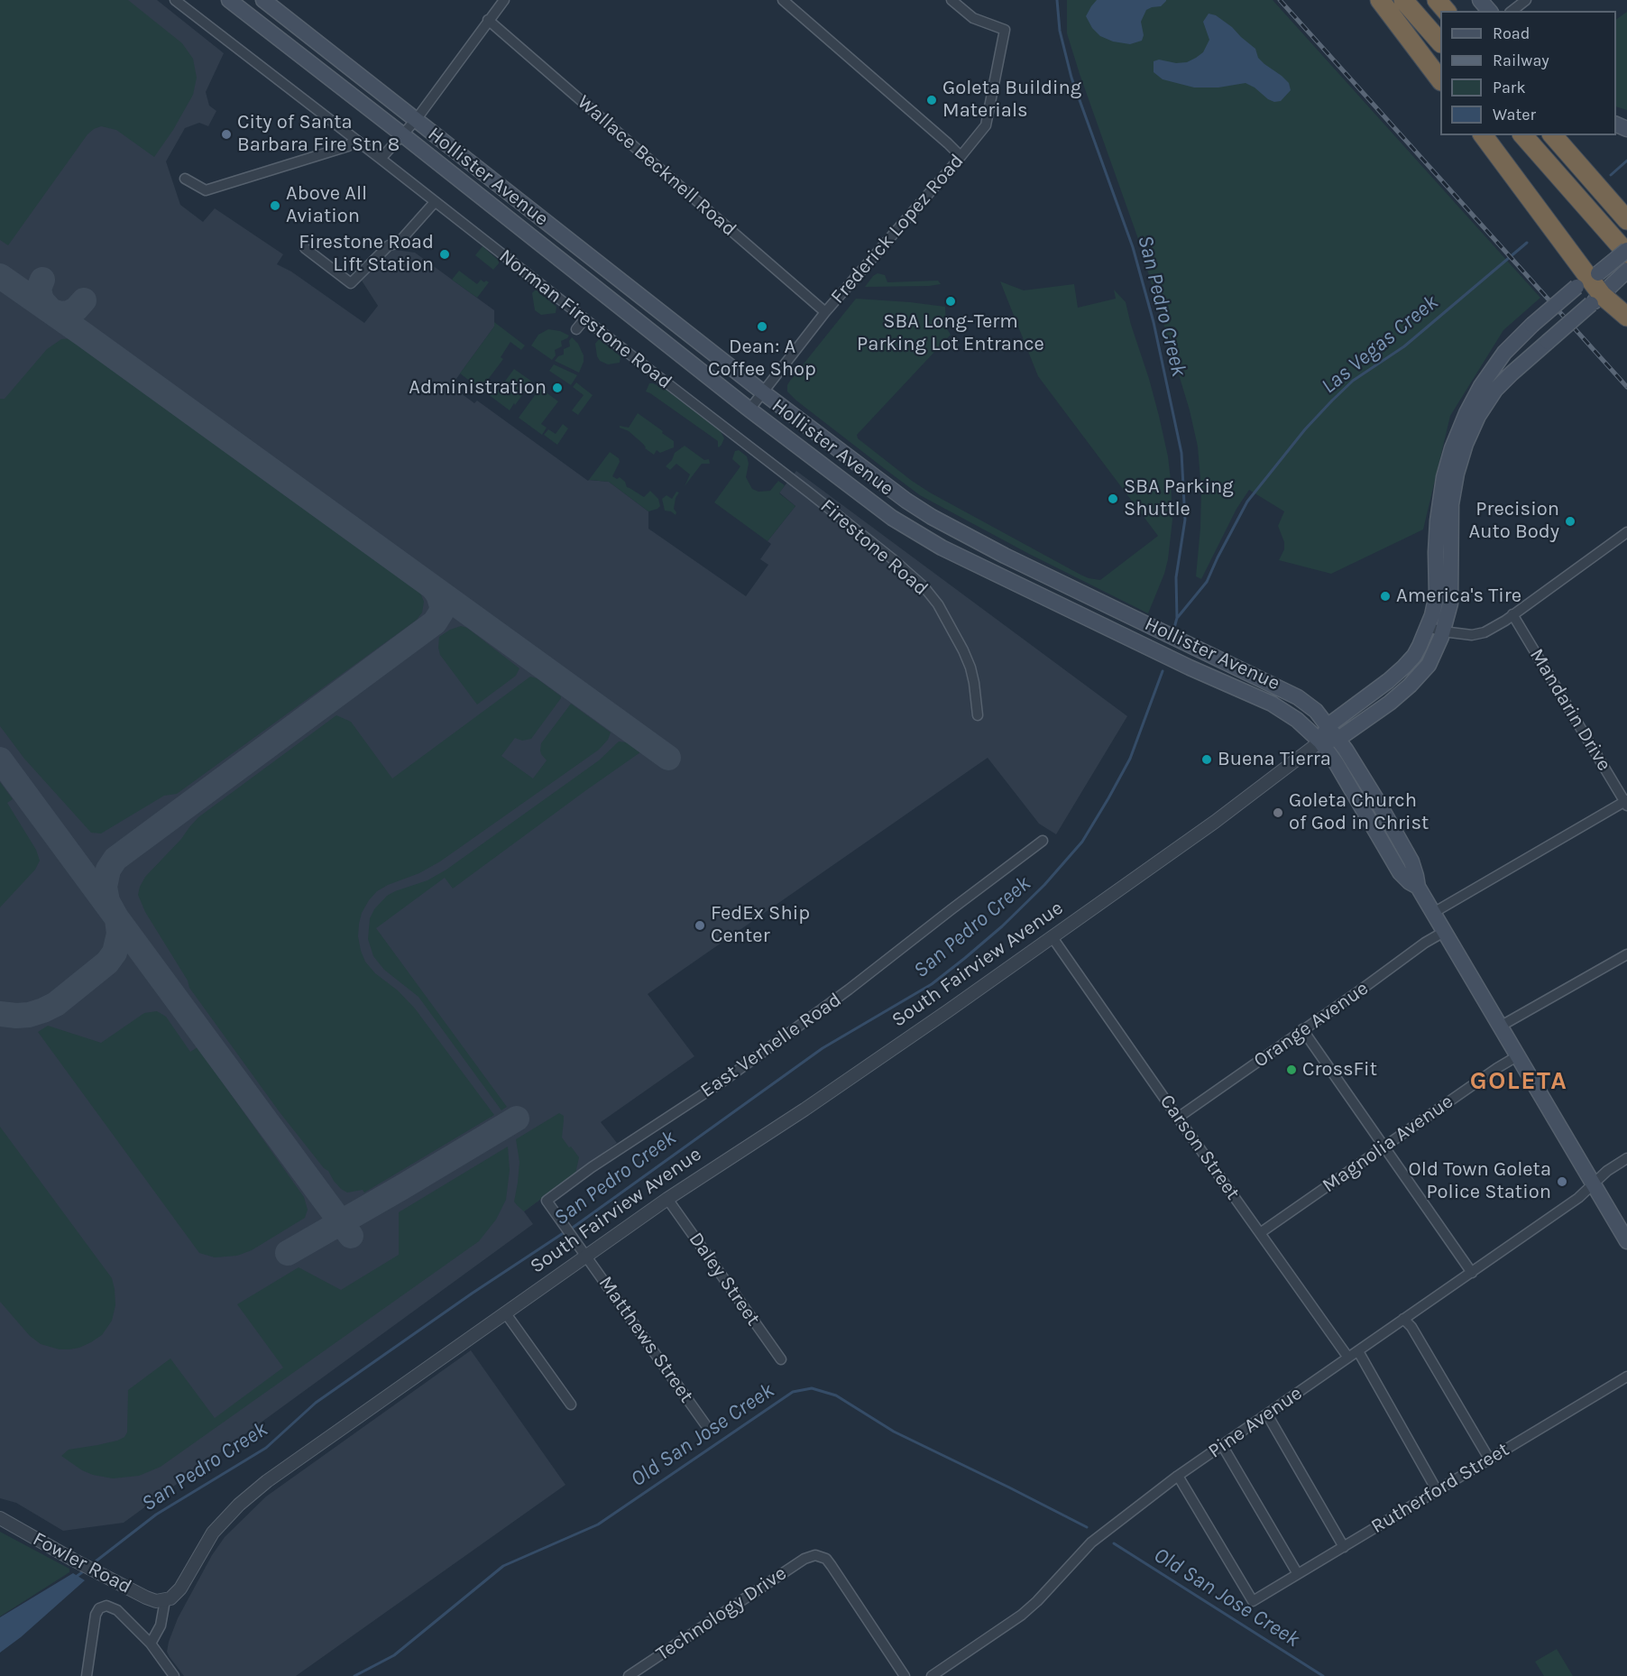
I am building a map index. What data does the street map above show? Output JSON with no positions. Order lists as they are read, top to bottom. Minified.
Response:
{"streets":{"main road":["Hollister Avenue","South Fairview Avenue"],"street":["Wallace Becknell Road","Frederick Lopez Road","Norman Firestone Road","Firestone Road","Mandarin Drive","Orange Avenue","East Verhelle Road","Magnolia Avenue","Carson Street","Daley Street","Matthews Street","Pine Avenue","Rutherford Street","Fowler Road","Technology Drive"]},"crossings":[["Wallace Becknell Road","Frederick Lopez Road"],["Hollister Avenue","Frederick Lopez Road"],["Hollister Avenue","South Fairview Avenue"],["Hollister Avenue","Orange Avenue"],["Hollister Avenue","Magnolia Avenue"],["Hollister Avenue","Pine Avenue"],["Norman Firestone Road","Firestone Road"],["South Fairview Avenue","East Verhelle Road"],["South Fairview Avenue","Carson Street"],["South Fairview Avenue","Daley Street"],["South Fairview Avenue","Matthews Street"],["South Fairview Avenue","Fowler Road"],["Orange Avenue","Carson Street"],["East Verhelle Road","Matthews Street"],["Magnolia Avenue","Carson Street"],["Carson Street","Pine Avenue"],["Pine Avenue","Rutherford Street"]],"districts":["GOLETA"],"water":["San Pedro Creek","Las Vegas Creek","Old San Jose Creek"],"places":["Goleta Building Materials","City of Santa Barbara Fire Stn 8","Above All Aviation","Firestone Road Lift Station","SBA Long-Term Parking Lot Entrance","Dean: A Coffee Shop","Administration","SBA Parking Shuttle","Precision Auto Body","America's Tire","Buena Tierra","Goleta Church of God in Christ","FedEx Ship Center","CrossFit","Old Town Goleta Police Station"],"legend":["Road","Railway","Park","Water"]}
